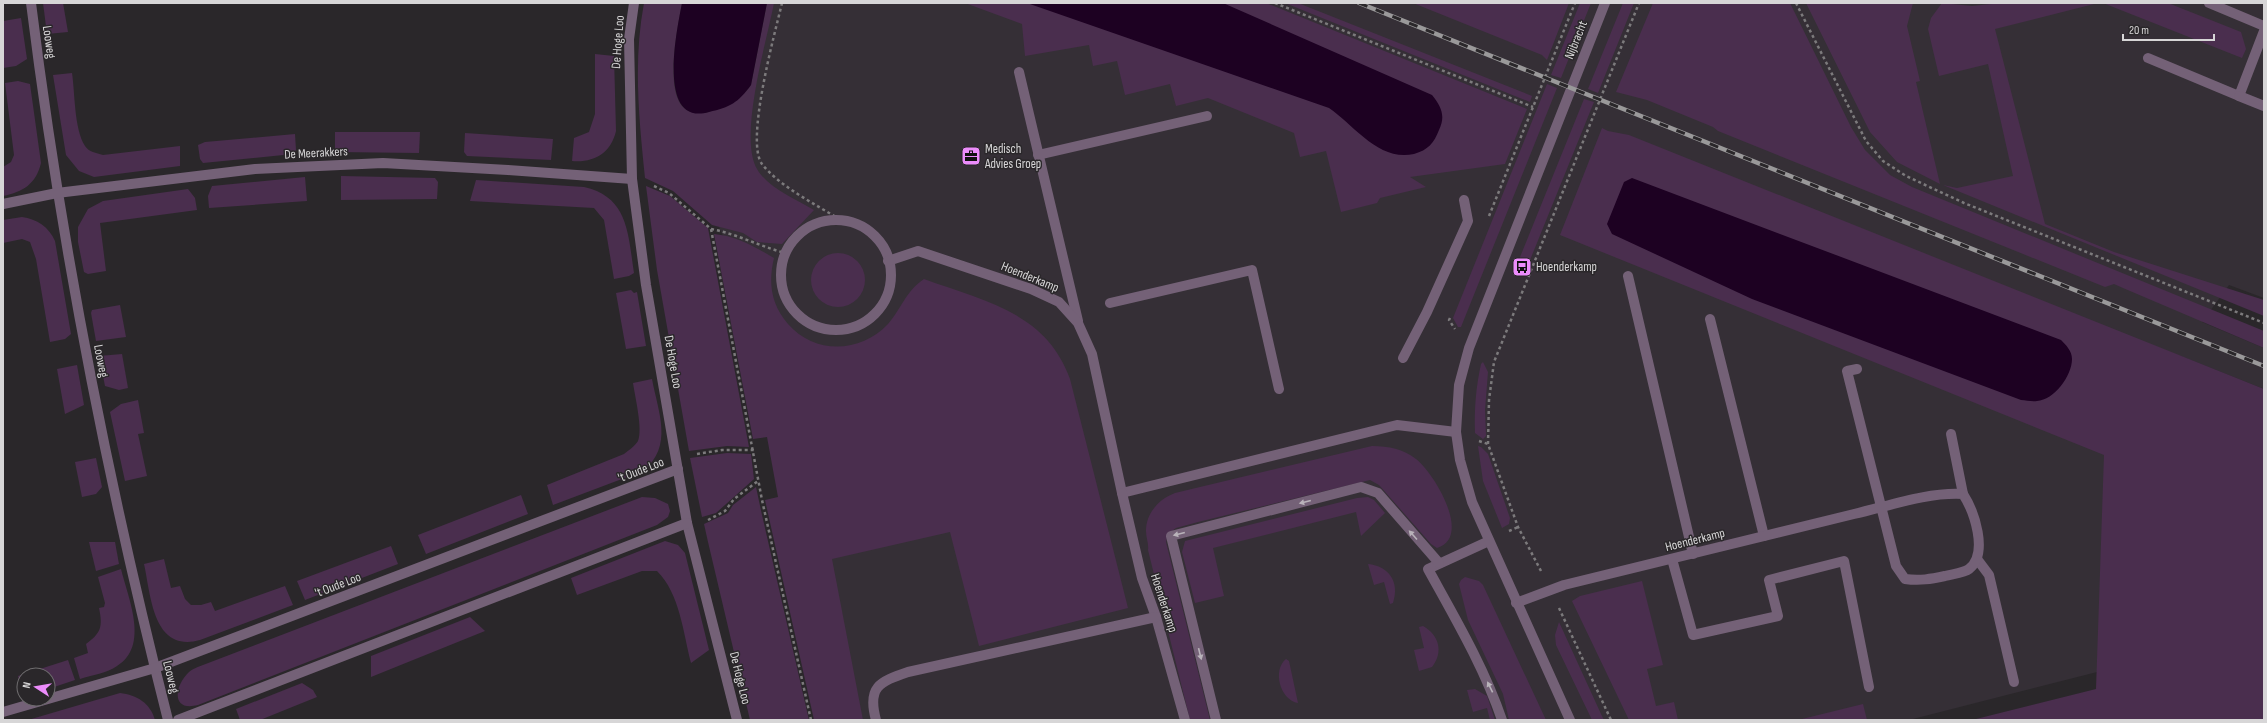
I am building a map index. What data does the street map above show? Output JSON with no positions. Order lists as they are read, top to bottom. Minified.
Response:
{"streets":{"street":["Nijbracht","Looweg","De Hoge Loo","De Meerakkers","Hoenderkamp","'t Oude Loo"]},"crossings":[["Looweg","De Meerakkers"],["Looweg","'t Oude Loo"],["De Hoge Loo","De Meerakkers"],["De Hoge Loo","'t Oude Loo"]],"places":{"office":["Medisch Advies Groep"],"bus stop":["Hoenderkamp"]},"scale_bar":"20 m","north":"left"}
